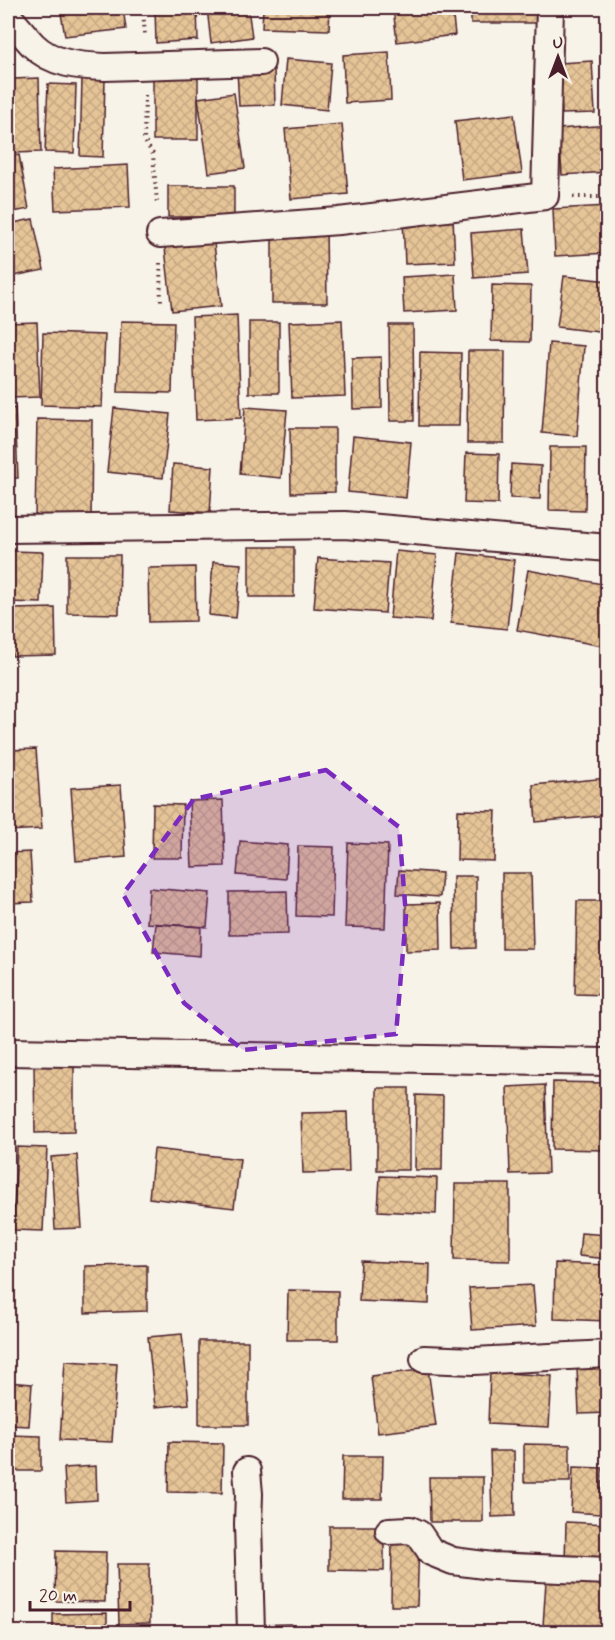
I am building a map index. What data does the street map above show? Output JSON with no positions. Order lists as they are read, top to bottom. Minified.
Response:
{"scale_bar":"20 m","north":"top"}
